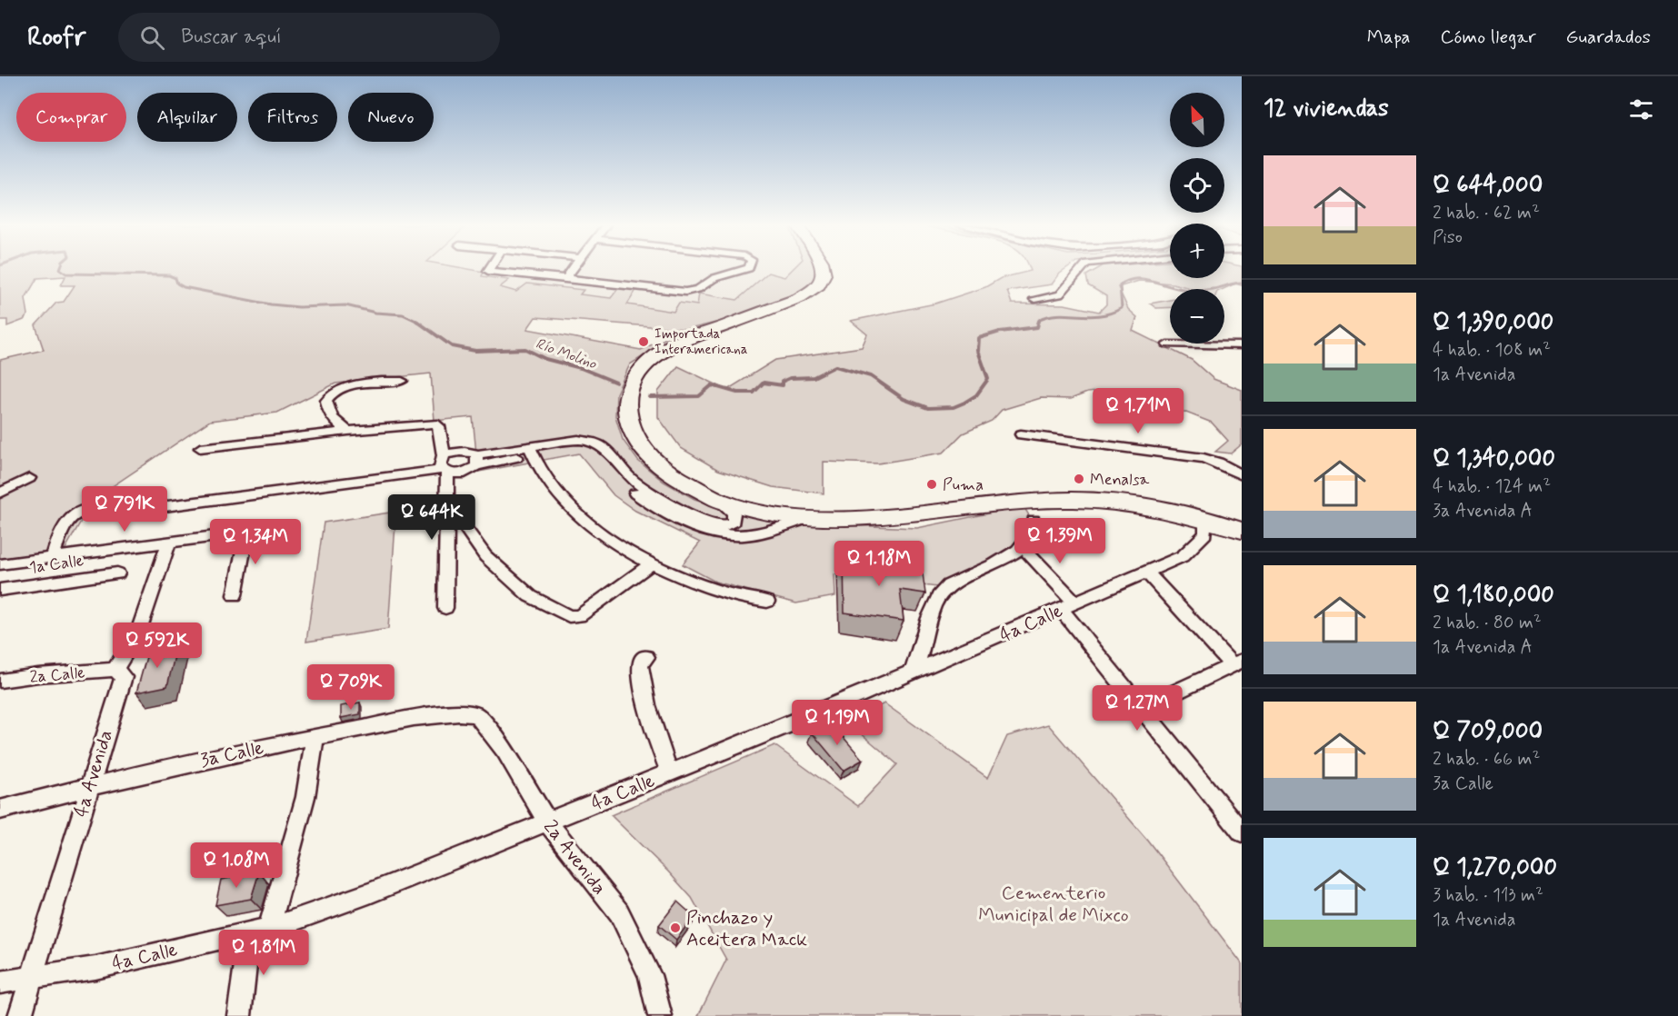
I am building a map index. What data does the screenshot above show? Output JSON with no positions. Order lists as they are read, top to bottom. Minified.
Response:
{"streets":{"street":["1a Calle","4a Calle","2a Calle","3a Calle","4a Avenida","2a Avenida"]},"crossings":[["4a Calle","4a Avenida"],["4a Calle","2a Avenida"],["2a Calle","4a Avenida"],["3a Calle","4a Avenida"],["3a Calle","2a Avenida"]],"water":["Río Molino"],"parks":["Cementerio Municipal de Mixco"],"places":["Importada Interamericana","Menalsa","Puma","Pinchazo y Aceitera Mack"],"north":"top left","page":{"header":"Roofr","search":"Buscar aquí","nav":["Mapa","Cómo llegar","Guardados"],"heading":"12 viviendas","map_buttons":["+","−"],"chip":["Comprar","Alquilar","Filtros","Nuevo"],"list":[{"name":"Q 644,000","note":"2 hab. · 62 m² · Piso"},{"name":"Q 1,390,000","note":"4 hab. · 108 m² · 1a Avenida"},{"name":"Q 1,340,000","note":"4 hab. · 124 m² · 3a Avenida A"},{"name":"Q 1,180,000","note":"2 hab. · 80 m² · 1a Avenida A"},{"name":"Q 709,000","note":"2 hab. · 66 m² · 3a Calle"},{"name":"Q 1,270,000","note":"3 hab. · 113 m² · 1a Avenida"}],"price":["Q 1.71M","Q 791K","Q 644K","Q 1.39M","Q 1.34M","Q 1.18M","Q 592K","Q 709K","Q 1.27M","Q 1.19M","Q 1.08M","Q 1.81M"]}}
